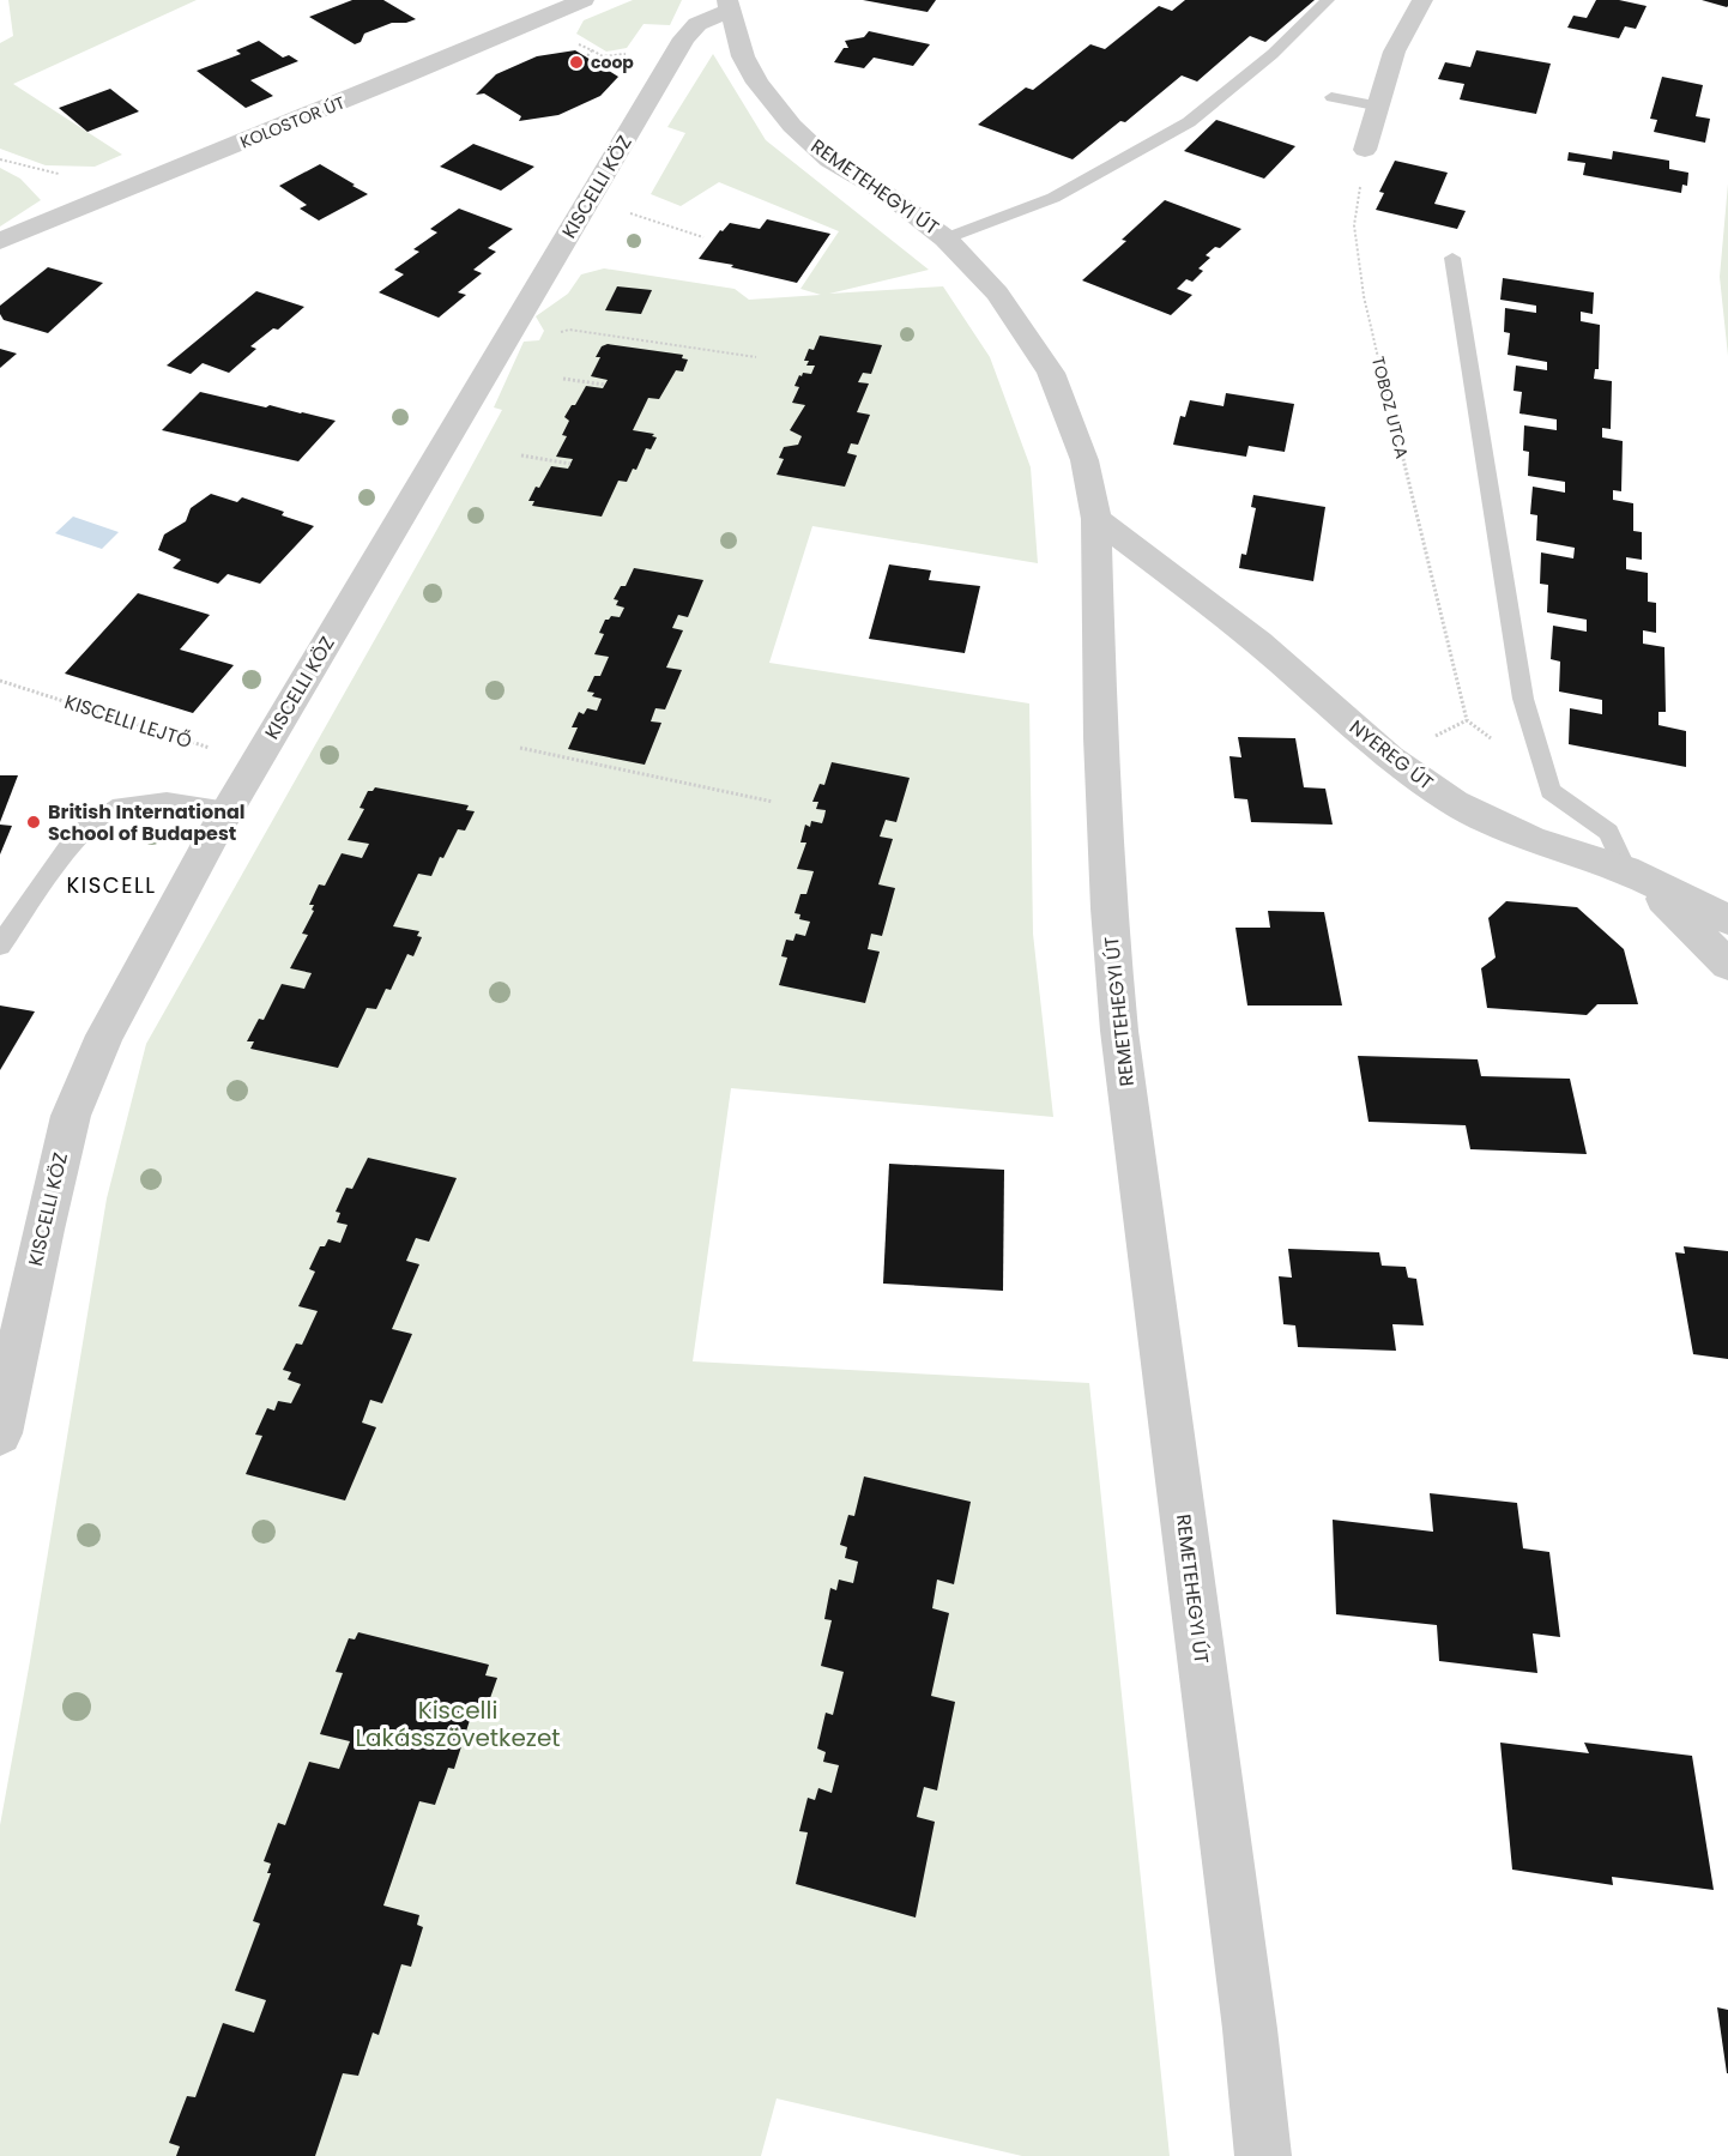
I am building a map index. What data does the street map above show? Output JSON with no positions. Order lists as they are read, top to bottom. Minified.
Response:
{"streets":{"street":["KOLOSTOR ÚT","KISCELLI KÖZ","REMETEHEGYI ÚT","NYEREG ÚT"],"path":["TOBOZ UTCA","KISCELLI LEJTŐ"]},"crossings":[["KISCELLI KÖZ","REMETEHEGYI ÚT"],["KISCELLI KÖZ","KISCELLI LEJTŐ"],["REMETEHEGYI ÚT","NYEREG ÚT"]],"districts":["KISCELL"],"parks":["Kiscelli Lakásszövetkezet"],"places":["coop","British International School of Budapest"]}
